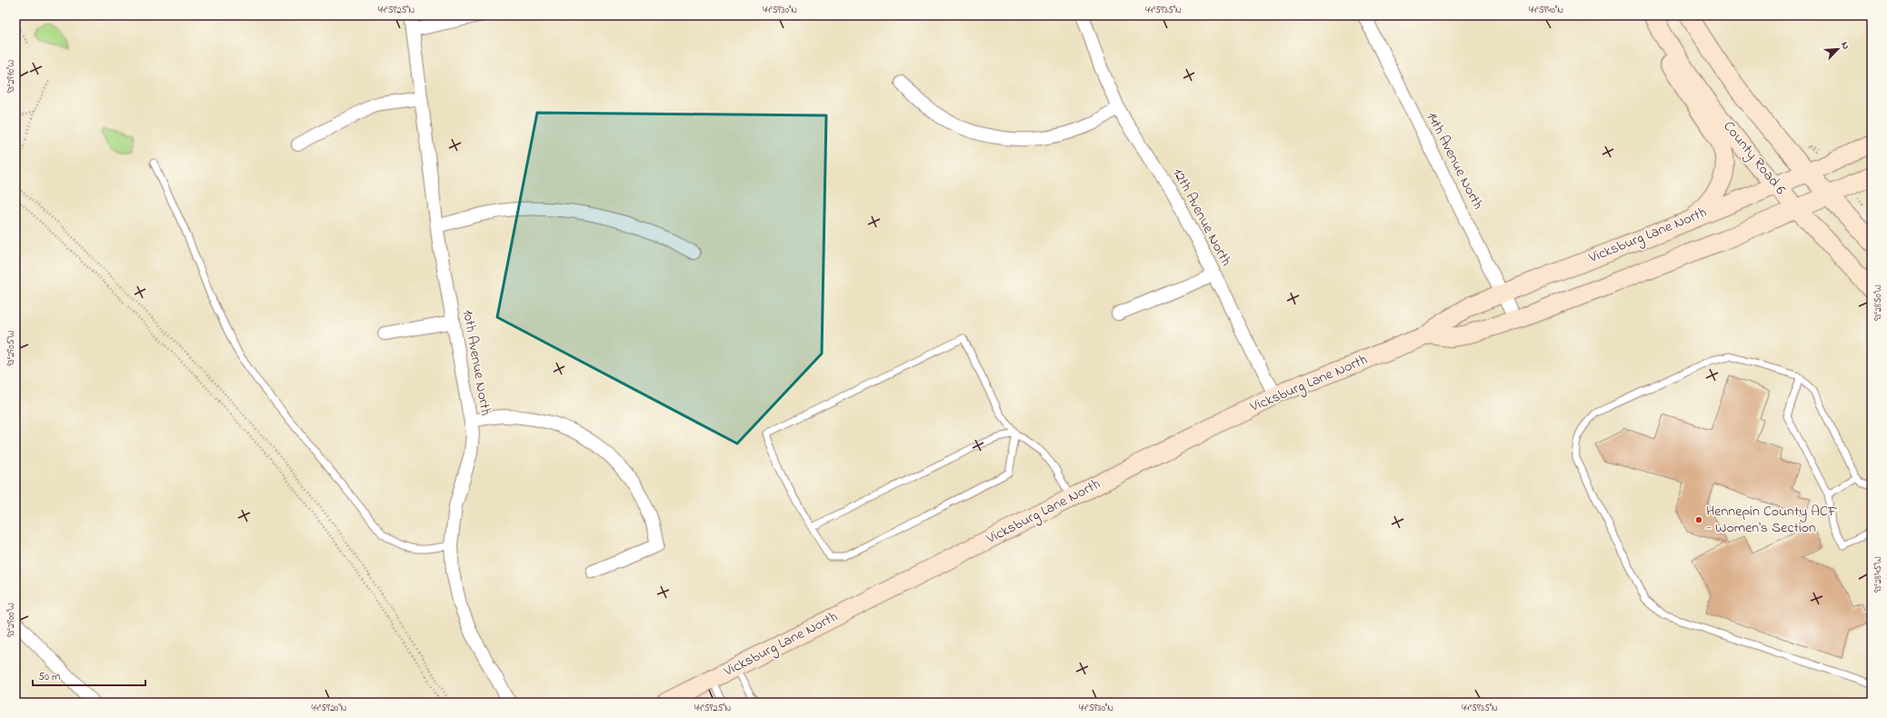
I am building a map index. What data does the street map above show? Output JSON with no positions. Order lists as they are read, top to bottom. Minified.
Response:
{"streets":{"main road":["County Road 6","Vicksburg Lane North"],"street":["14th Avenue North","12th Avenue North","10th Avenue North"]},"crossings":[["County Road 6","Vicksburg Lane North"],["14th Avenue North","Vicksburg Lane North"],["12th Avenue North","Vicksburg Lane North"]],"places":["Hennepin County ACF - Women's Section"],"scale_bar":"50 m","north":"top right","coordinates":["44°59'25\"N","44°59'30\"N","44°59'35\"N","44°59'40\"N","93°29'10\"W","93°28'50\"W","93°29'05\"W","93°28'45\"W","93°29'00\"W","44°59'20\"N"]}
